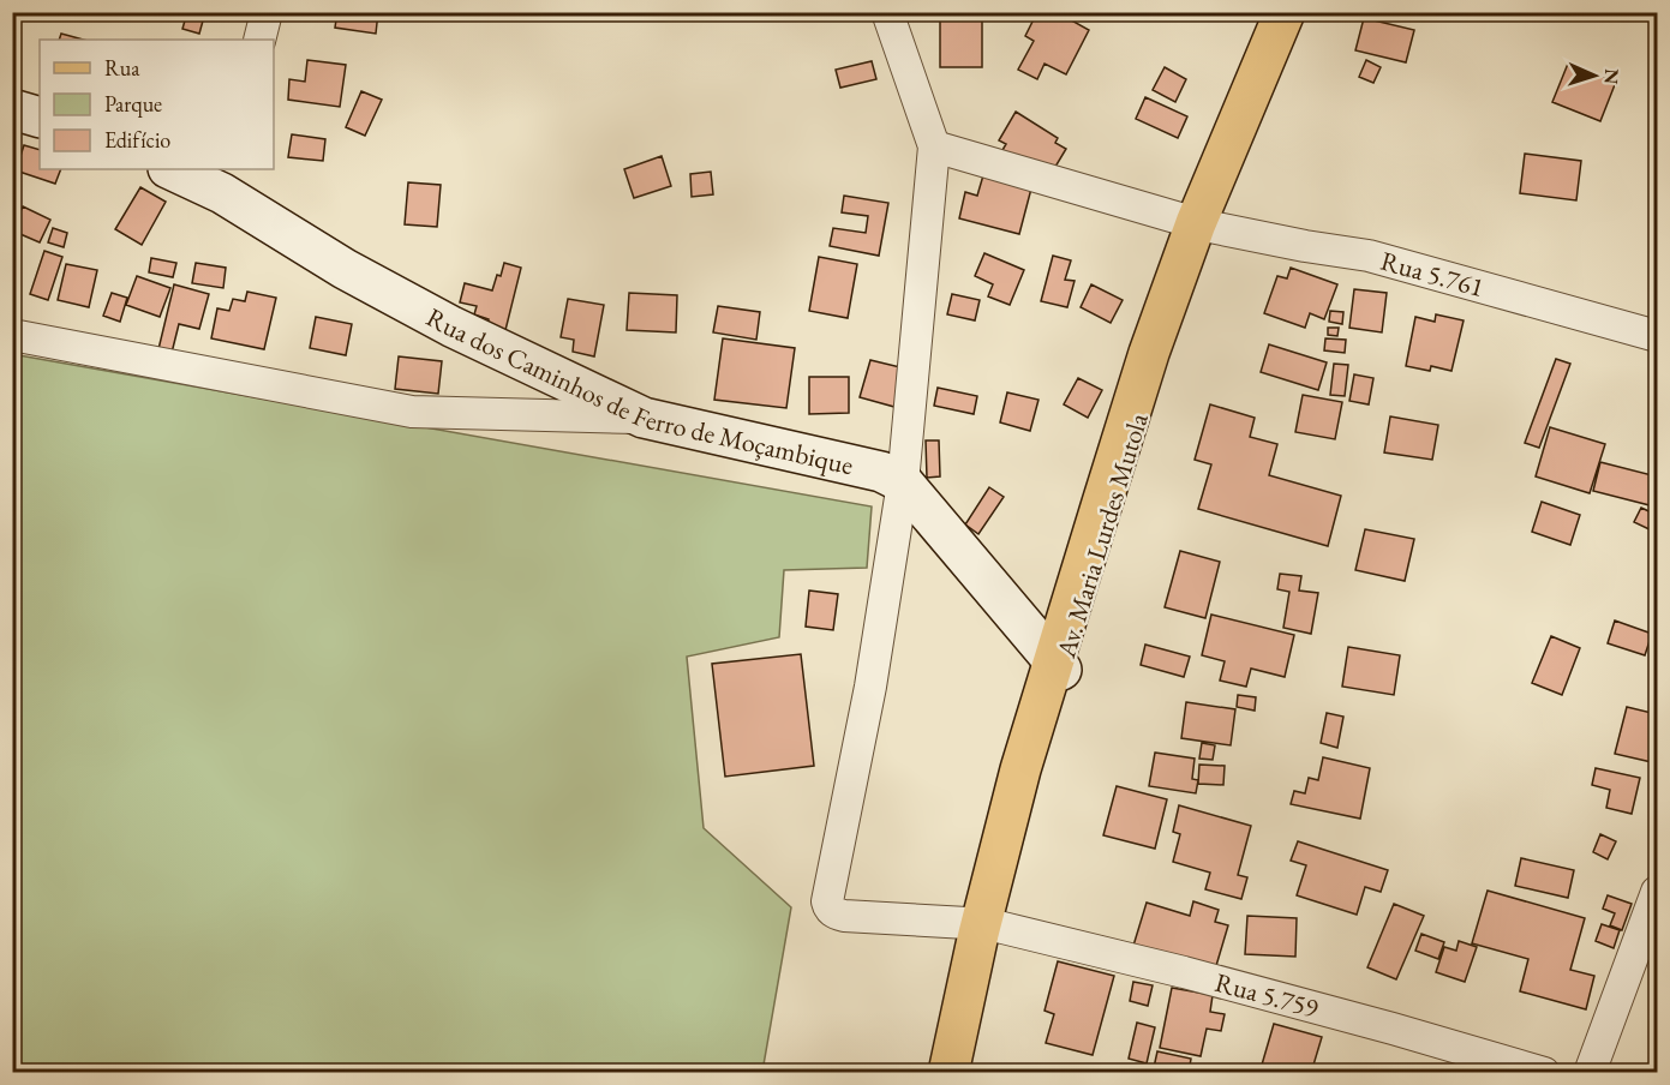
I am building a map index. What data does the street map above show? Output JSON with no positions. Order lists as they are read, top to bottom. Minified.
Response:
{"streets":{"main road":["Rua dos Caminhos de Ferro de Moçambique","Av. Maria Lurdes Mutola"],"street":["Rua 5.761","Rua 5.759"]},"crossings":[["Rua 5.761","Av. Maria Lurdes Mutola"],["Rua dos Caminhos de Ferro de Moçambique","Av. Maria Lurdes Mutola"],["Rua dos Caminhos de Ferro de Moçambique","Rua 5.759"],["Av. Maria Lurdes Mutola","Rua 5.759"]],"legend":["Rua","Parque","Edifício"],"north":"right"}
